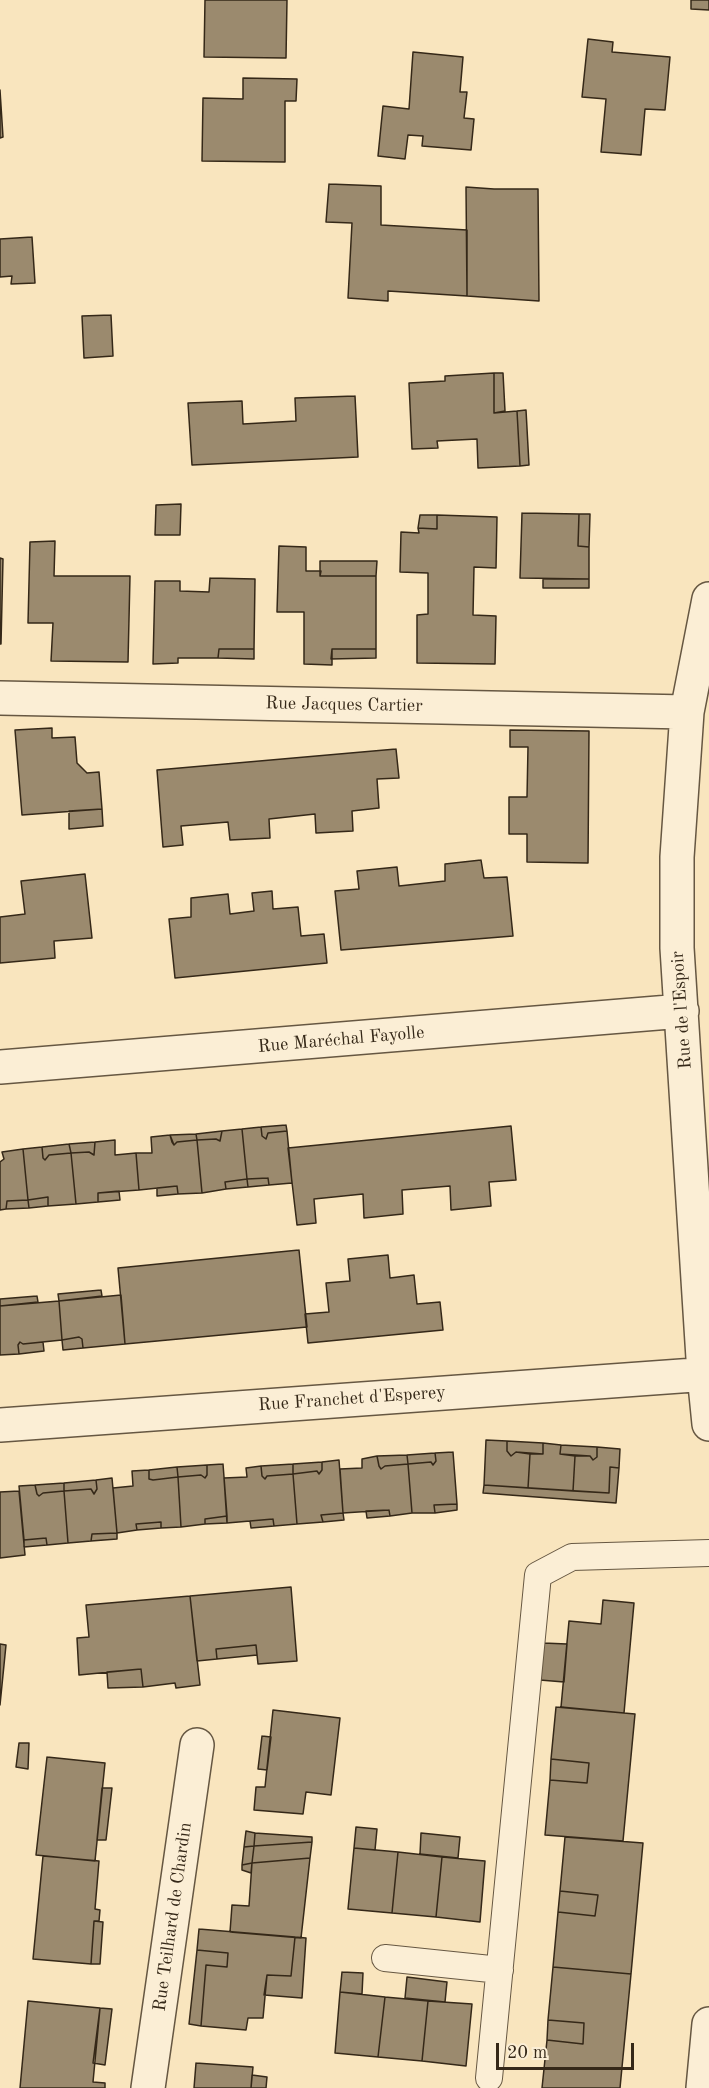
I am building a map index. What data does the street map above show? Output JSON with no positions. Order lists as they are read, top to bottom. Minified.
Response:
{"streets":{"street":["Rue Jacques Cartier","Rue de l'Espoir","Rue Maréchal Fayolle","Rue Franchet d'Esperey","Rue Teilhard de Chardin"]},"crossings":[["Rue Jacques Cartier","Rue de l'Espoir"],["Rue de l'Espoir","Rue Maréchal Fayolle"],["Rue de l'Espoir","Rue Franchet d'Esperey"]],"scale_bar":"20 m"}
